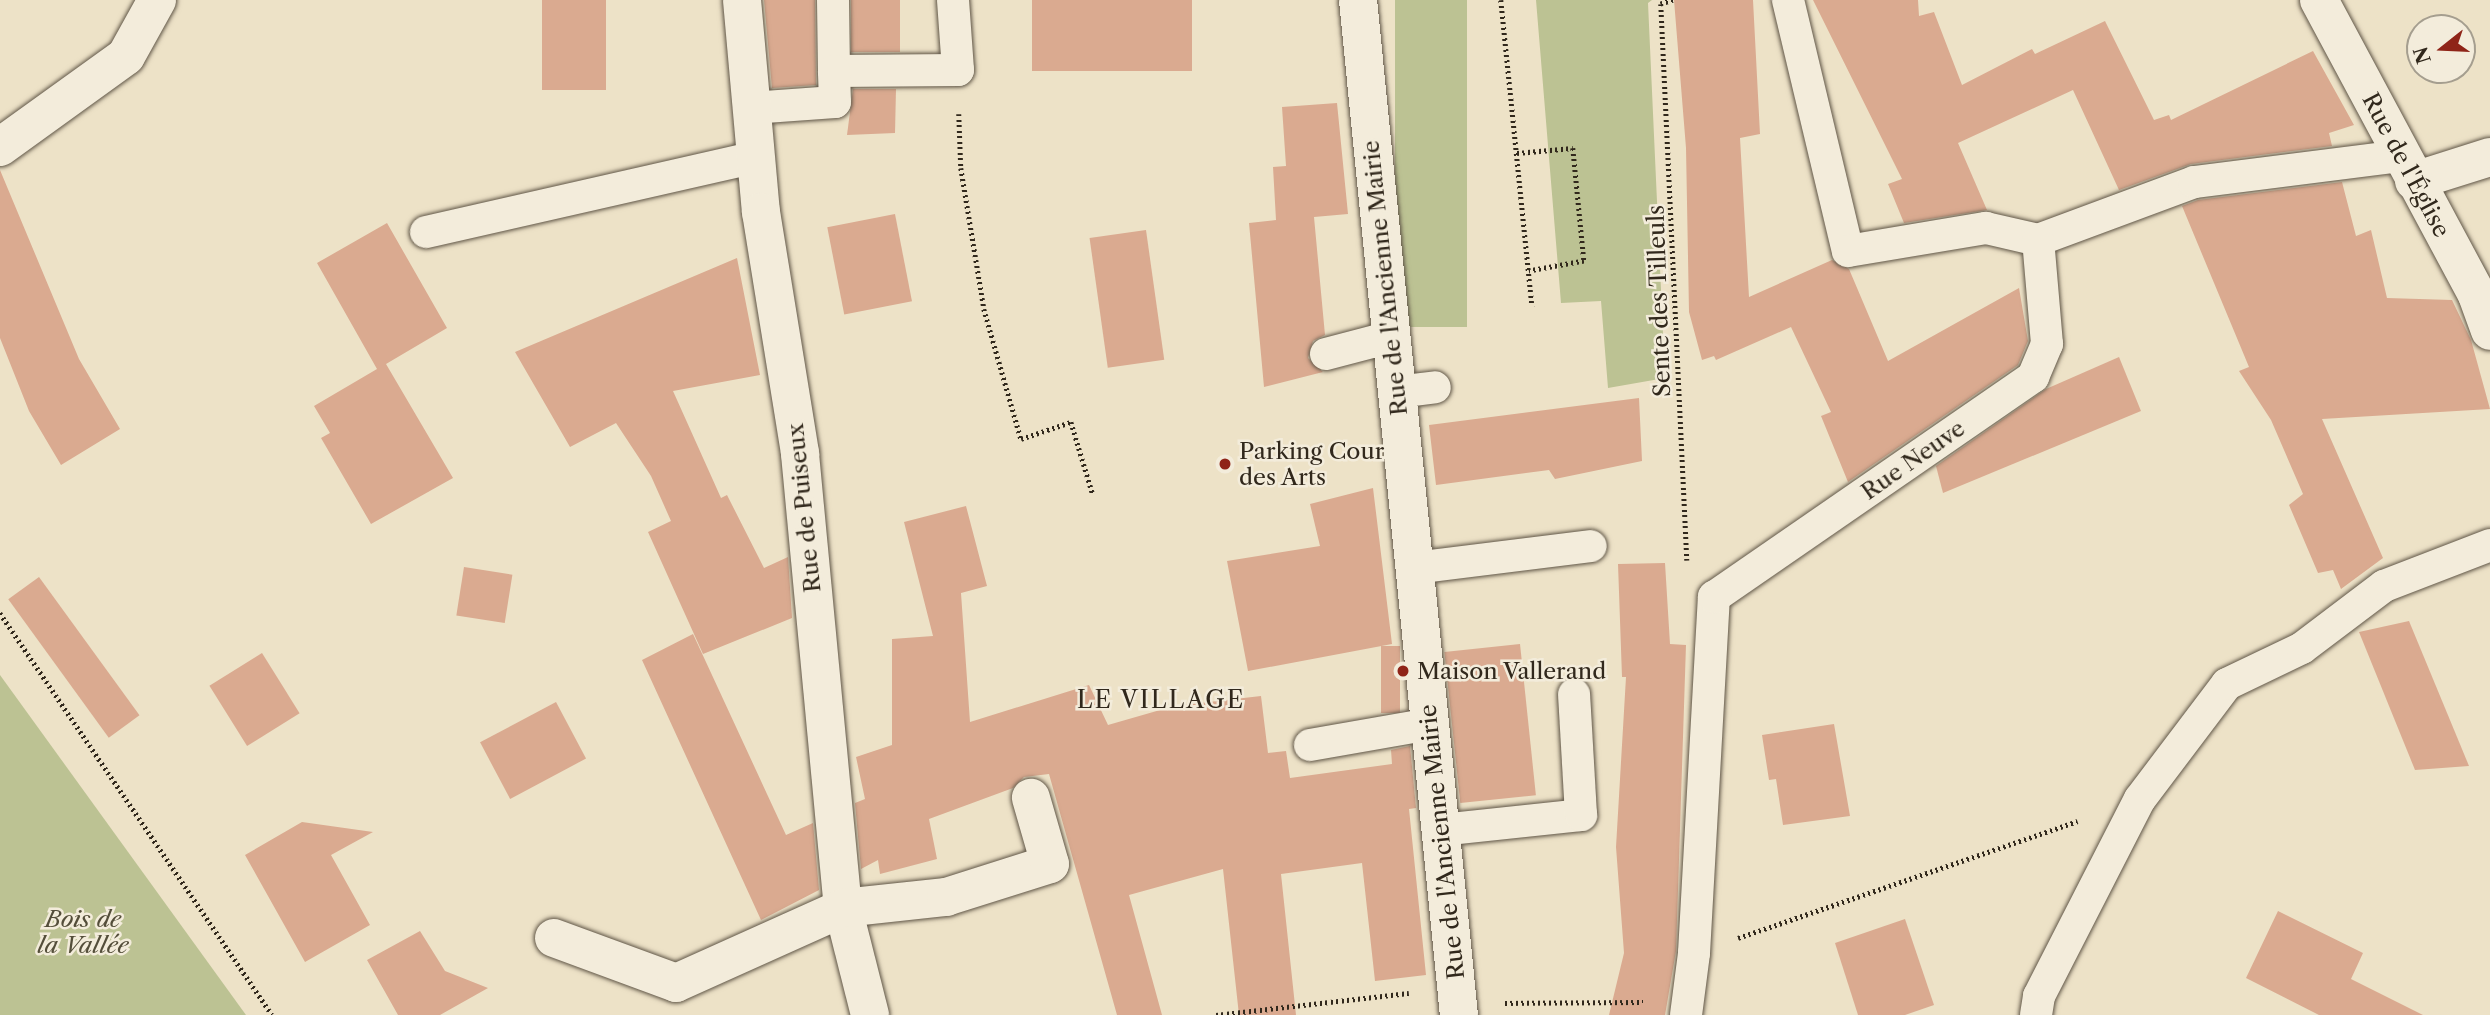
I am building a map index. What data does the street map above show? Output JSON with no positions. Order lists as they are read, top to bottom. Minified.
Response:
{"streets":{"street":["Rue de l'Église","Rue de l'Ancienne Mairie","Rue de Puiseux"],"lane":["Rue Neuve"],"path":["Sente des Tilleuls"]},"crossings":[["Sente des Tilleuls","Rue Neuve"]],"districts":["LE VILLAGE"],"parks":["Bois de la Vallée"],"places":["Parking Cour des Arts","Maison Vallerand"],"north":"left"}
